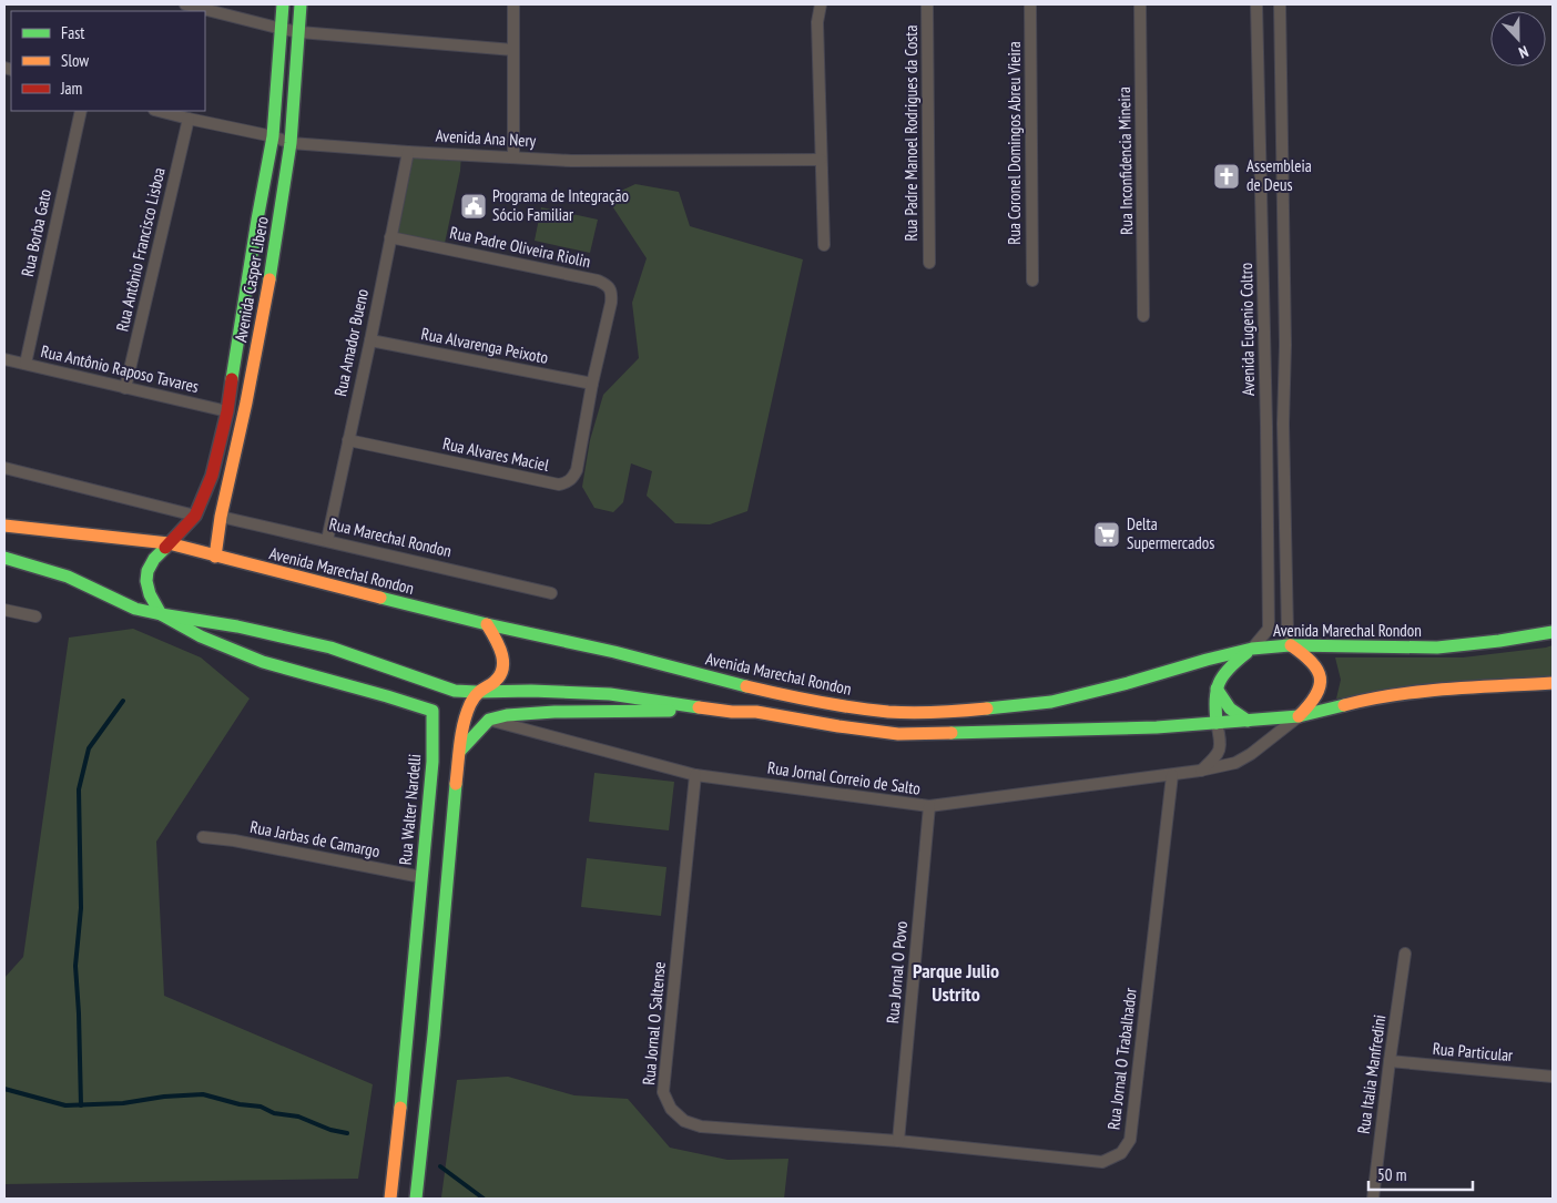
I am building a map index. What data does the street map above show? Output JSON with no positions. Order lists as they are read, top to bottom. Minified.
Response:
{"streets":{"main road":["Avenida Casper Libero","Avenida Marechal Rondon","Rua Walter Nardelli"],"street":["Rua Padre Manoel Rodrigues da Costa","Avenida Ana Nery","Rua Coronel Domingos Abreu Vieira","Rua Inconfidencia Mineira","Rua Borba Gato","Rua Padre Oliveira Riolin","Rua Antônio Francisco Lisboa","Avenida Eugenio Coltro","Rua Amador Bueno","Rua Alvarenga Peixoto","Rua Antônio Raposo Tavares","Rua Alvares Maciel","Rua Marechal Rondon","Rua Jornal Correio de Salto","Rua Jarbas de Camargo","Rua Jornal O Povo","Rua Jornal O Saltense","Rua Particular","Rua Jornal O Trabalhador","Rua Italia Manfredini"]},"crossings":[["Avenida Ana Nery","Rua Antônio Francisco Lisboa"],["Avenida Ana Nery","Avenida Casper Libero"],["Avenida Ana Nery","Rua Amador Bueno"],["Rua Borba Gato","Rua Antônio Raposo Tavares"],["Rua Padre Oliveira Riolin","Rua Amador Bueno"],["Rua Padre Oliveira Riolin","Rua Alvarenga Peixoto"],["Rua Padre Oliveira Riolin","Rua Alvares Maciel"],["Rua Antônio Francisco Lisboa","Rua Antônio Raposo Tavares"],["Avenida Casper Libero","Rua Antônio Raposo Tavares"],["Avenida Casper Libero","Rua Marechal Rondon"],["Avenida Casper Libero","Avenida Marechal Rondon"],["Avenida Casper Libero","Rua Walter Nardelli"],["Avenida Eugenio Coltro","Avenida Marechal Rondon"],["Avenida Eugenio Coltro","Rua Jornal Correio de Salto"],["Rua Amador Bueno","Rua Alvarenga Peixoto"],["Rua Amador Bueno","Rua Alvares Maciel"],["Rua Amador Bueno","Rua Marechal Rondon"],["Rua Alvarenga Peixoto","Rua Alvares Maciel"],["Avenida Marechal Rondon","Rua Jornal Correio de Salto"],["Rua Jornal Correio de Salto","Rua Jornal O Povo"],["Rua Jornal Correio de Salto","Rua Jornal O Saltense"],["Rua Jornal Correio de Salto","Rua Jornal O Trabalhador"],["Rua Walter Nardelli","Rua Jarbas de Camargo"],["Rua Jornal O Povo","Rua Jornal O Saltense"],["Rua Jornal O Povo","Rua Jornal O Trabalhador"],["Rua Jornal O Saltense","Rua Jornal O Trabalhador"],["Rua Particular","Rua Italia Manfredini"]],"districts":["Parque Julio Ustrito"],"places":{"church":["Assembleia de Deus"],"public building":["Programa de Integração Sócio Familiar"],"supermarket":["Delta Supermercados"]},"legend":["Fast","Slow","Jam"],"scale_bar":"50 m","north":"bottom"}
